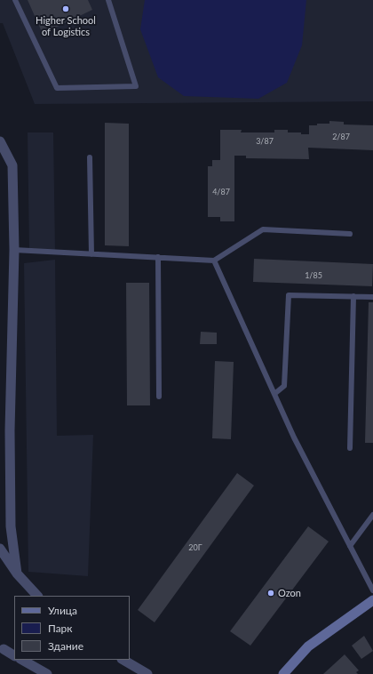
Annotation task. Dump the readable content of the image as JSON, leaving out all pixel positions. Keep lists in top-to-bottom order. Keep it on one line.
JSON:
{"places":["Higher School of Logistics","Ozon"],"house_numbers":["2/87","3/87","4/87","1/85","20Г"],"legend":["Улица","Парк","Здание"]}
